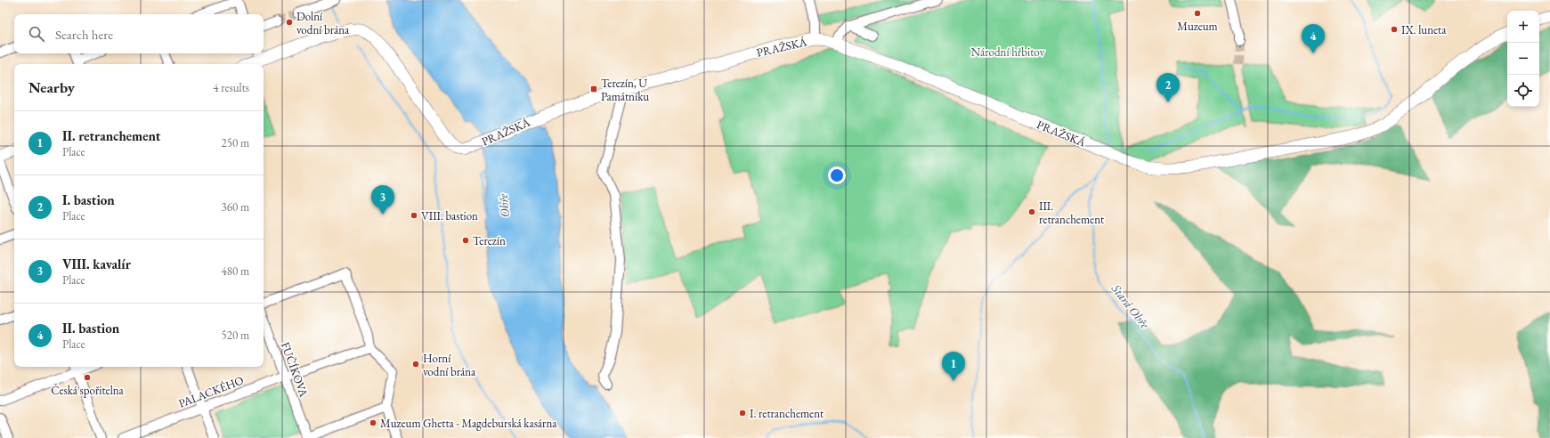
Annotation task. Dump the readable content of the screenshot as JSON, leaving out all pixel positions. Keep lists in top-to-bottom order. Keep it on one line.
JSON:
{"streets":{"main road":["PRAŽSKÁ"],"street":["FUČÍKOVA","PALACKÉHO"]},"crossings":[["FUČÍKOVA","PALACKÉHO"]],"water":["Ohře","Stará Ohře"],"parks":["Národní hřbitov"],"places":{"other":["Muzeum","Dolní vodní brána","IX. luneta","III. retranchement","VIII. bastion","Terezín","Horní vodní brána","Česká spořitelna","I. retranchement","Muzeum Ghetta - Magdeburská kasárna"],"transit":["Terezín, U Památníku"]},"page":{"map_buttons":["+","−"],"search":"Search here","pins":["4","2","3","1"],"heading":["Nearby","4 results"],"list":[{"mark":"1","name":"II. retranchement","note":"Place","value":"250 m"},{"mark":"2","name":"I. bastion","note":"Place","value":"360 m"},{"mark":"3","name":"VIII. kavalír","note":"Place","value":"480 m"},{"mark":"4","name":"II. bastion","note":"Place","value":"520 m"}]}}
